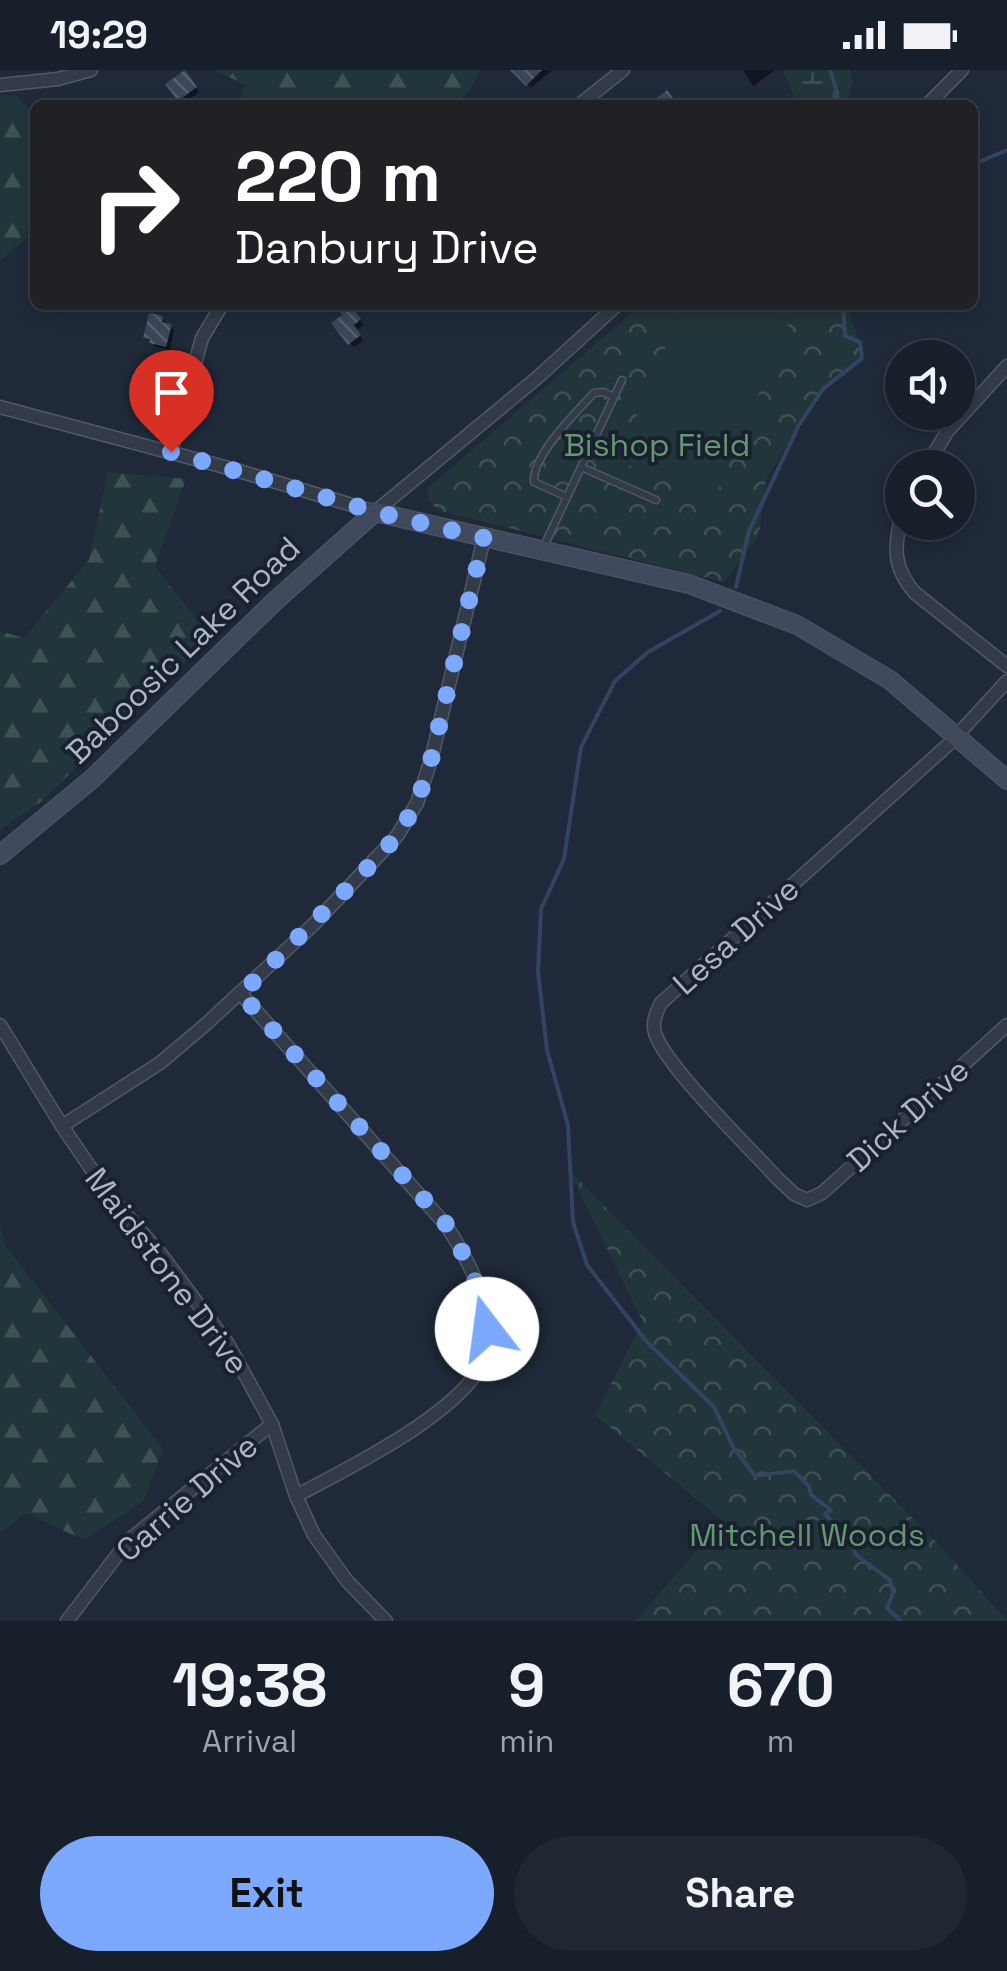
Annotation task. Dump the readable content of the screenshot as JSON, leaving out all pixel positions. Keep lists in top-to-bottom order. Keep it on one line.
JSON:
{"streets":{"street":["Baboosic Lake Road","Lesa Drive","Dick Drive","Maidstone Drive","Carrie Drive"]},"crossings":[["Lesa Drive","Dick Drive"],["Maidstone Drive","Carrie Drive"]],"parks":["Bishop Field","Mitchell Woods"],"page":{"status":"19:29","turn":["220 m","Danbury Drive"],"eta":["19:38","Arrival","9","min","670","m"],"buttons":["Exit","Share"]}}
